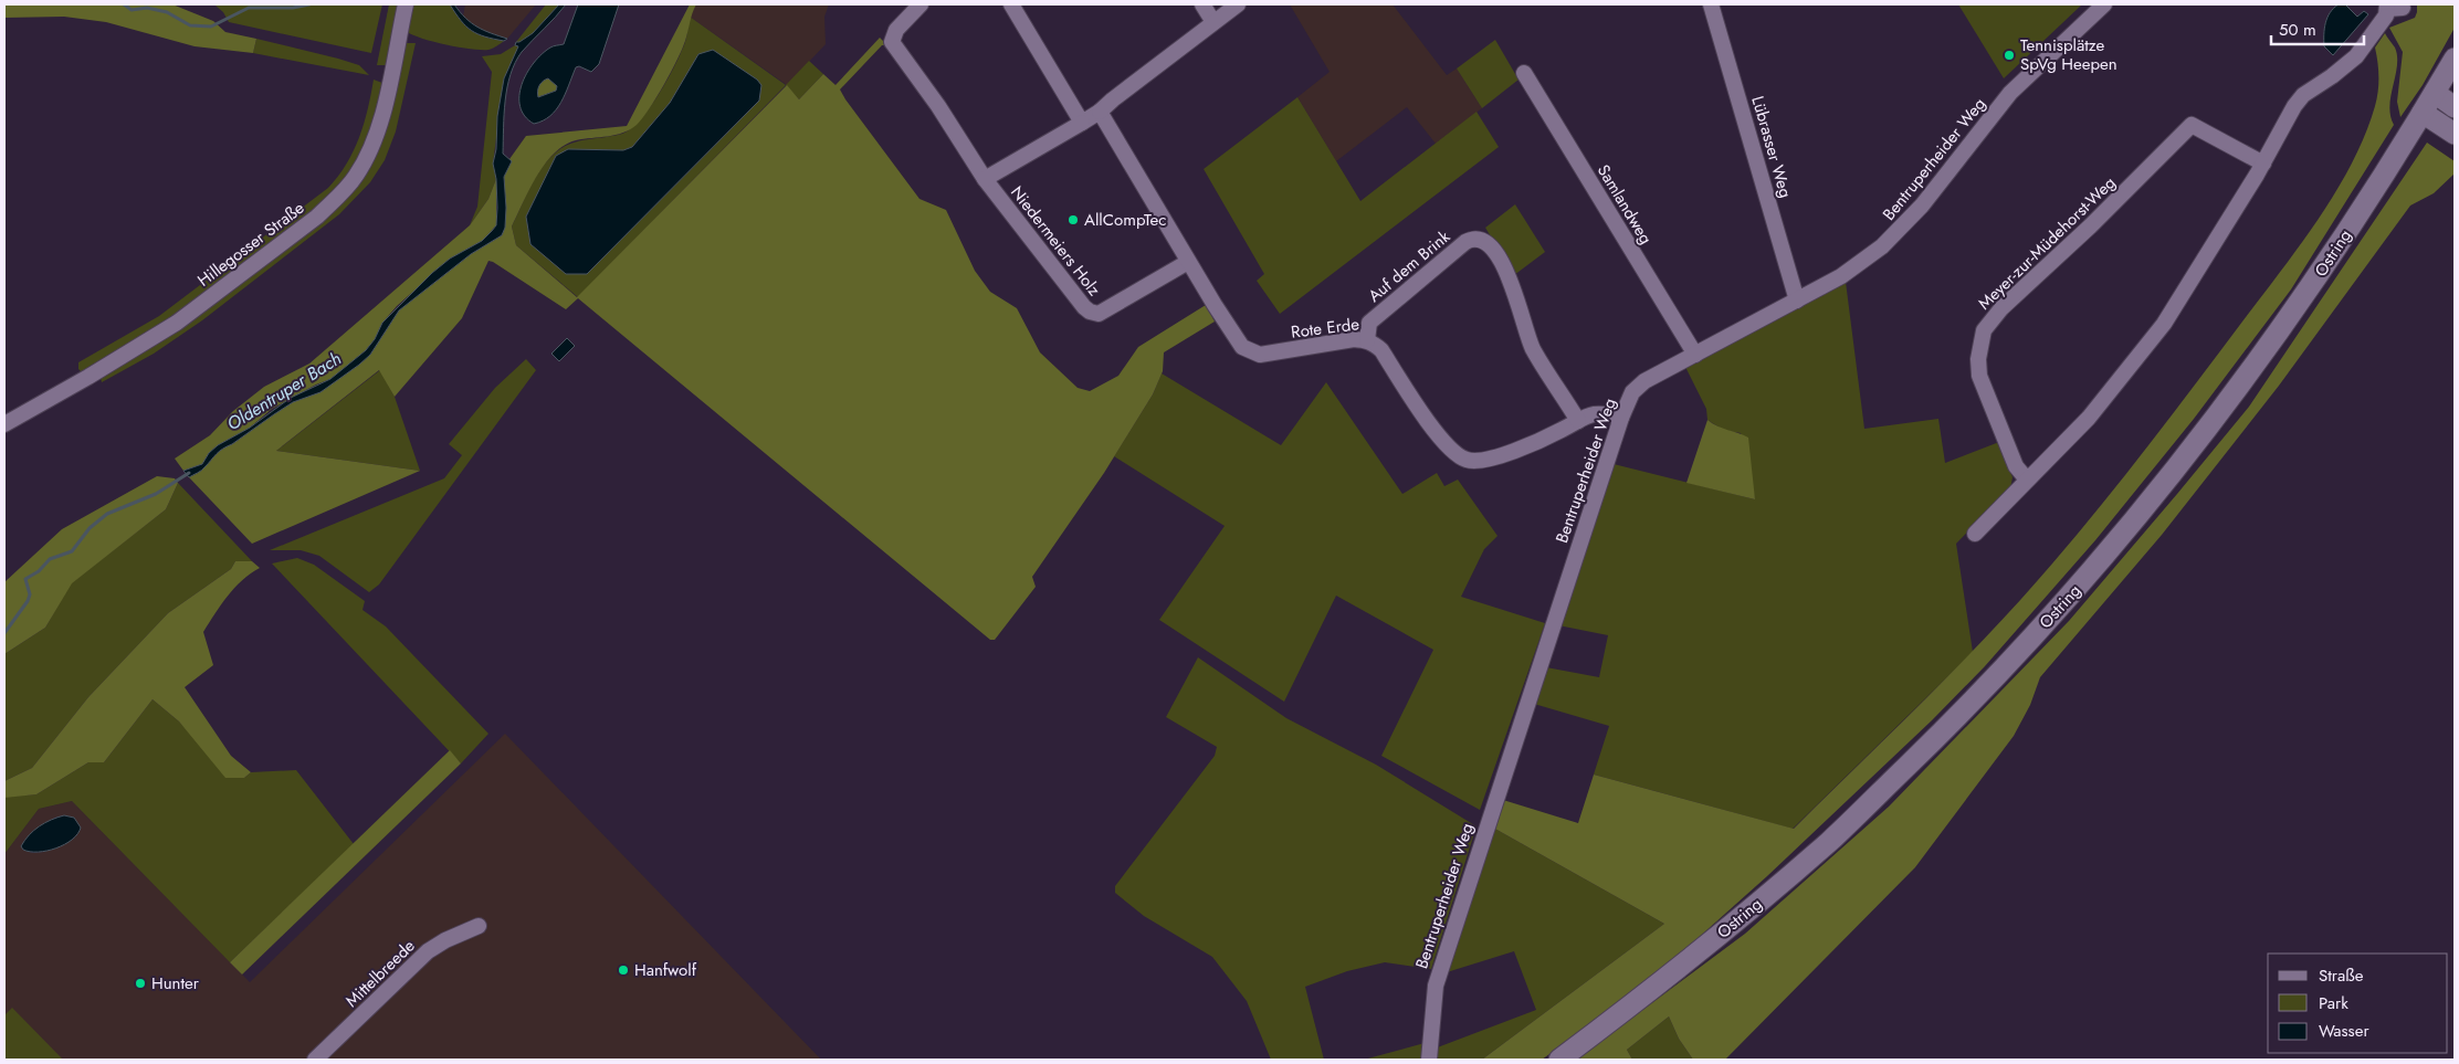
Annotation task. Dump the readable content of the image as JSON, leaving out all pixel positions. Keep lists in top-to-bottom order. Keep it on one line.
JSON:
{"streets":{"main road":["Ostring"],"street":["Lübrasser Weg","Bentruperheider Weg","Samlandweg","Niedermeiers Holz","Meyer-zur-Müdehorst-Weg","Hillegosser Straße","Auf dem Brink","Rote Erde","Mittelbreede"]},"crossings":[["Lübrasser Weg","Bentruperheider Weg"],["Bentruperheider Weg","Samlandweg"],["Bentruperheider Weg","Rote Erde"],["Niedermeiers Holz","Rote Erde"],["Auf dem Brink","Rote Erde"]],"water":["Oldentruper Bach"],"places":["Tennisplätze SpVg Heepen","AllCompTec","Hanfwolf","Hunter"],"legend":["Straße","Park","Wasser"],"scale_bar":"50 m"}
